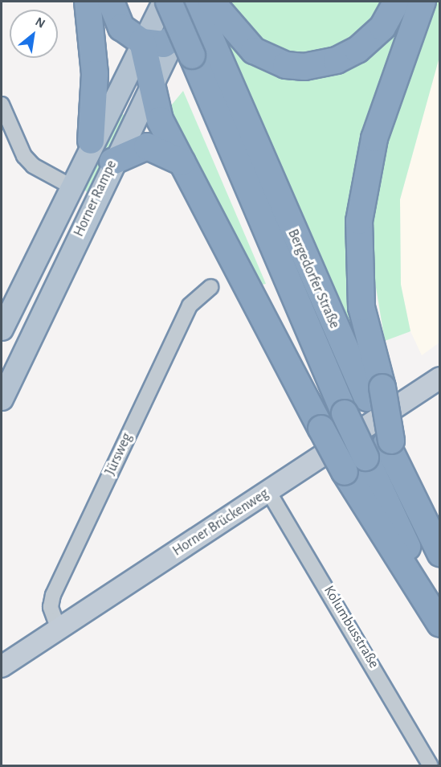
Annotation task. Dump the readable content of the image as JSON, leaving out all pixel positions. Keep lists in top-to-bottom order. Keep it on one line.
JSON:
{"streets":{"highway":["Bergedorfer Straße"],"main road":["Horner Rampe"],"street":["Jürsweg","Horner Brückenweg","Kolumbusstraße"]},"crossings":[["Horner Rampe","Bergedorfer Straße"],["Jürsweg","Horner Brückenweg"],["Horner Brückenweg","Kolumbusstraße"]],"north":"top right"}
